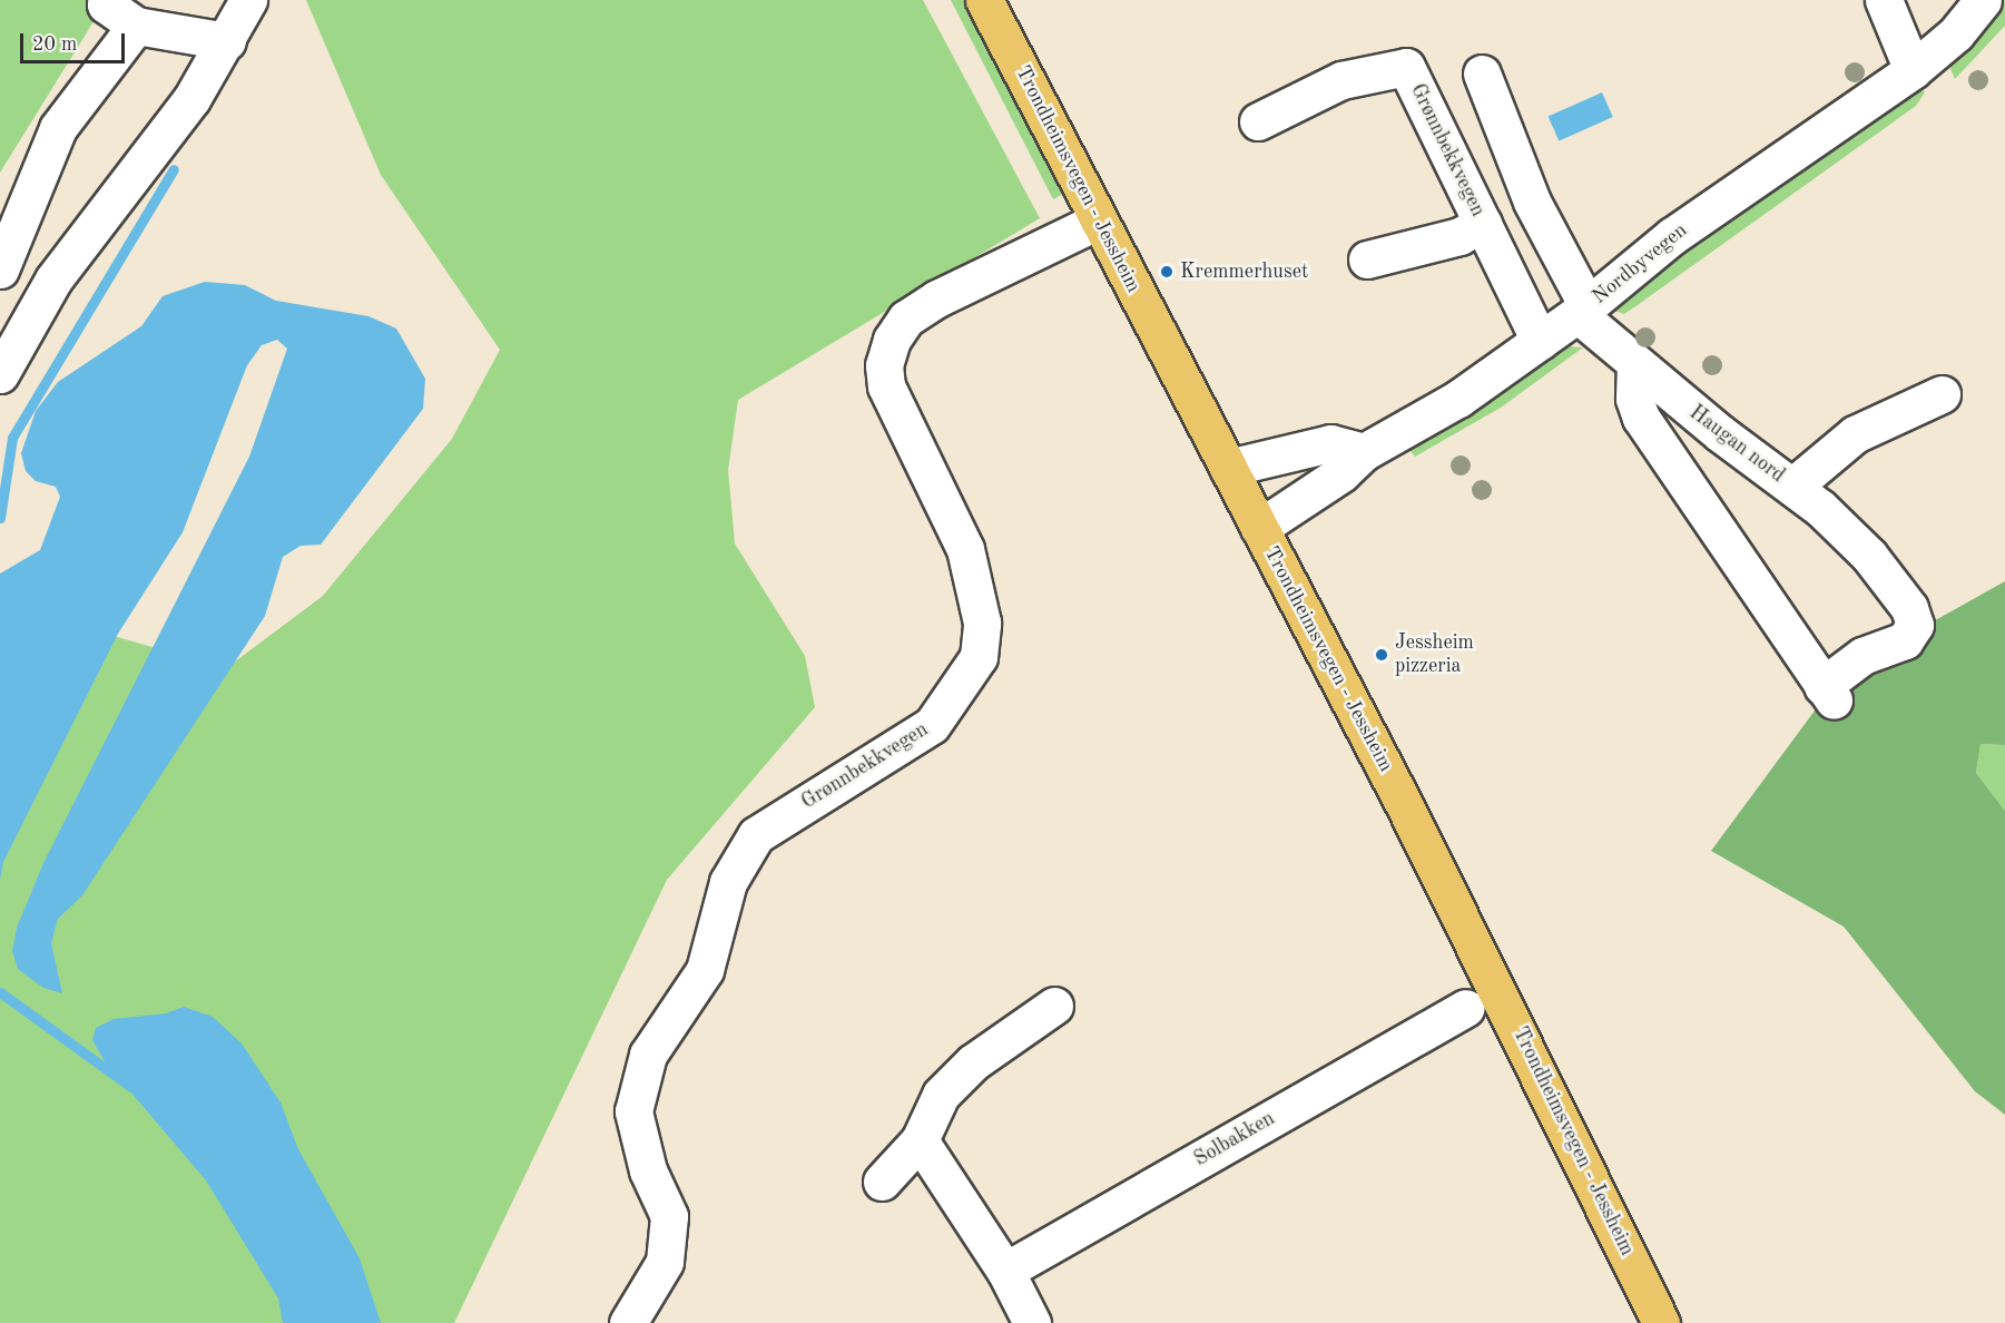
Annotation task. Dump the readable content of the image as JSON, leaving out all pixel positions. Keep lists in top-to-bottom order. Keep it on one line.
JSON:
{"streets":{"main road":["Trondheimsvegen - Jessheim"],"street":["Grønnbekkvegen","Nordbyvegen","Haugan nord","Solbakken"]},"crossings":[["Grønnbekkvegen","Trondheimsvegen - Jessheim"],["Grønnbekkvegen","Nordbyvegen"],["Trondheimsvegen - Jessheim","Nordbyvegen"],["Nordbyvegen","Haugan nord"]],"places":["Kremmerhuset","Jessheim pizzeria"],"scale_bar":"20 m"}
